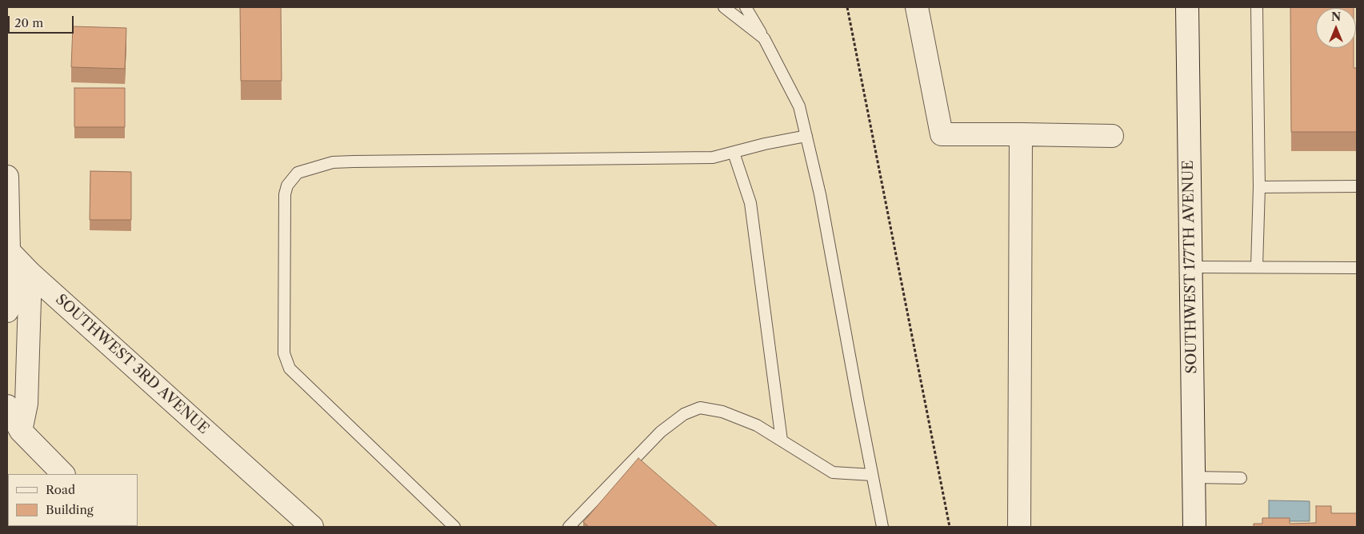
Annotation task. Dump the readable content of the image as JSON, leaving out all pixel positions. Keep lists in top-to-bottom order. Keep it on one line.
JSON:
{"streets":{"street":["SOUTHWEST 177TH AVENUE","SOUTHWEST 3RD AVENUE"]},"legend":["Road","Building"],"scale_bar":"20 m","north":"top"}
